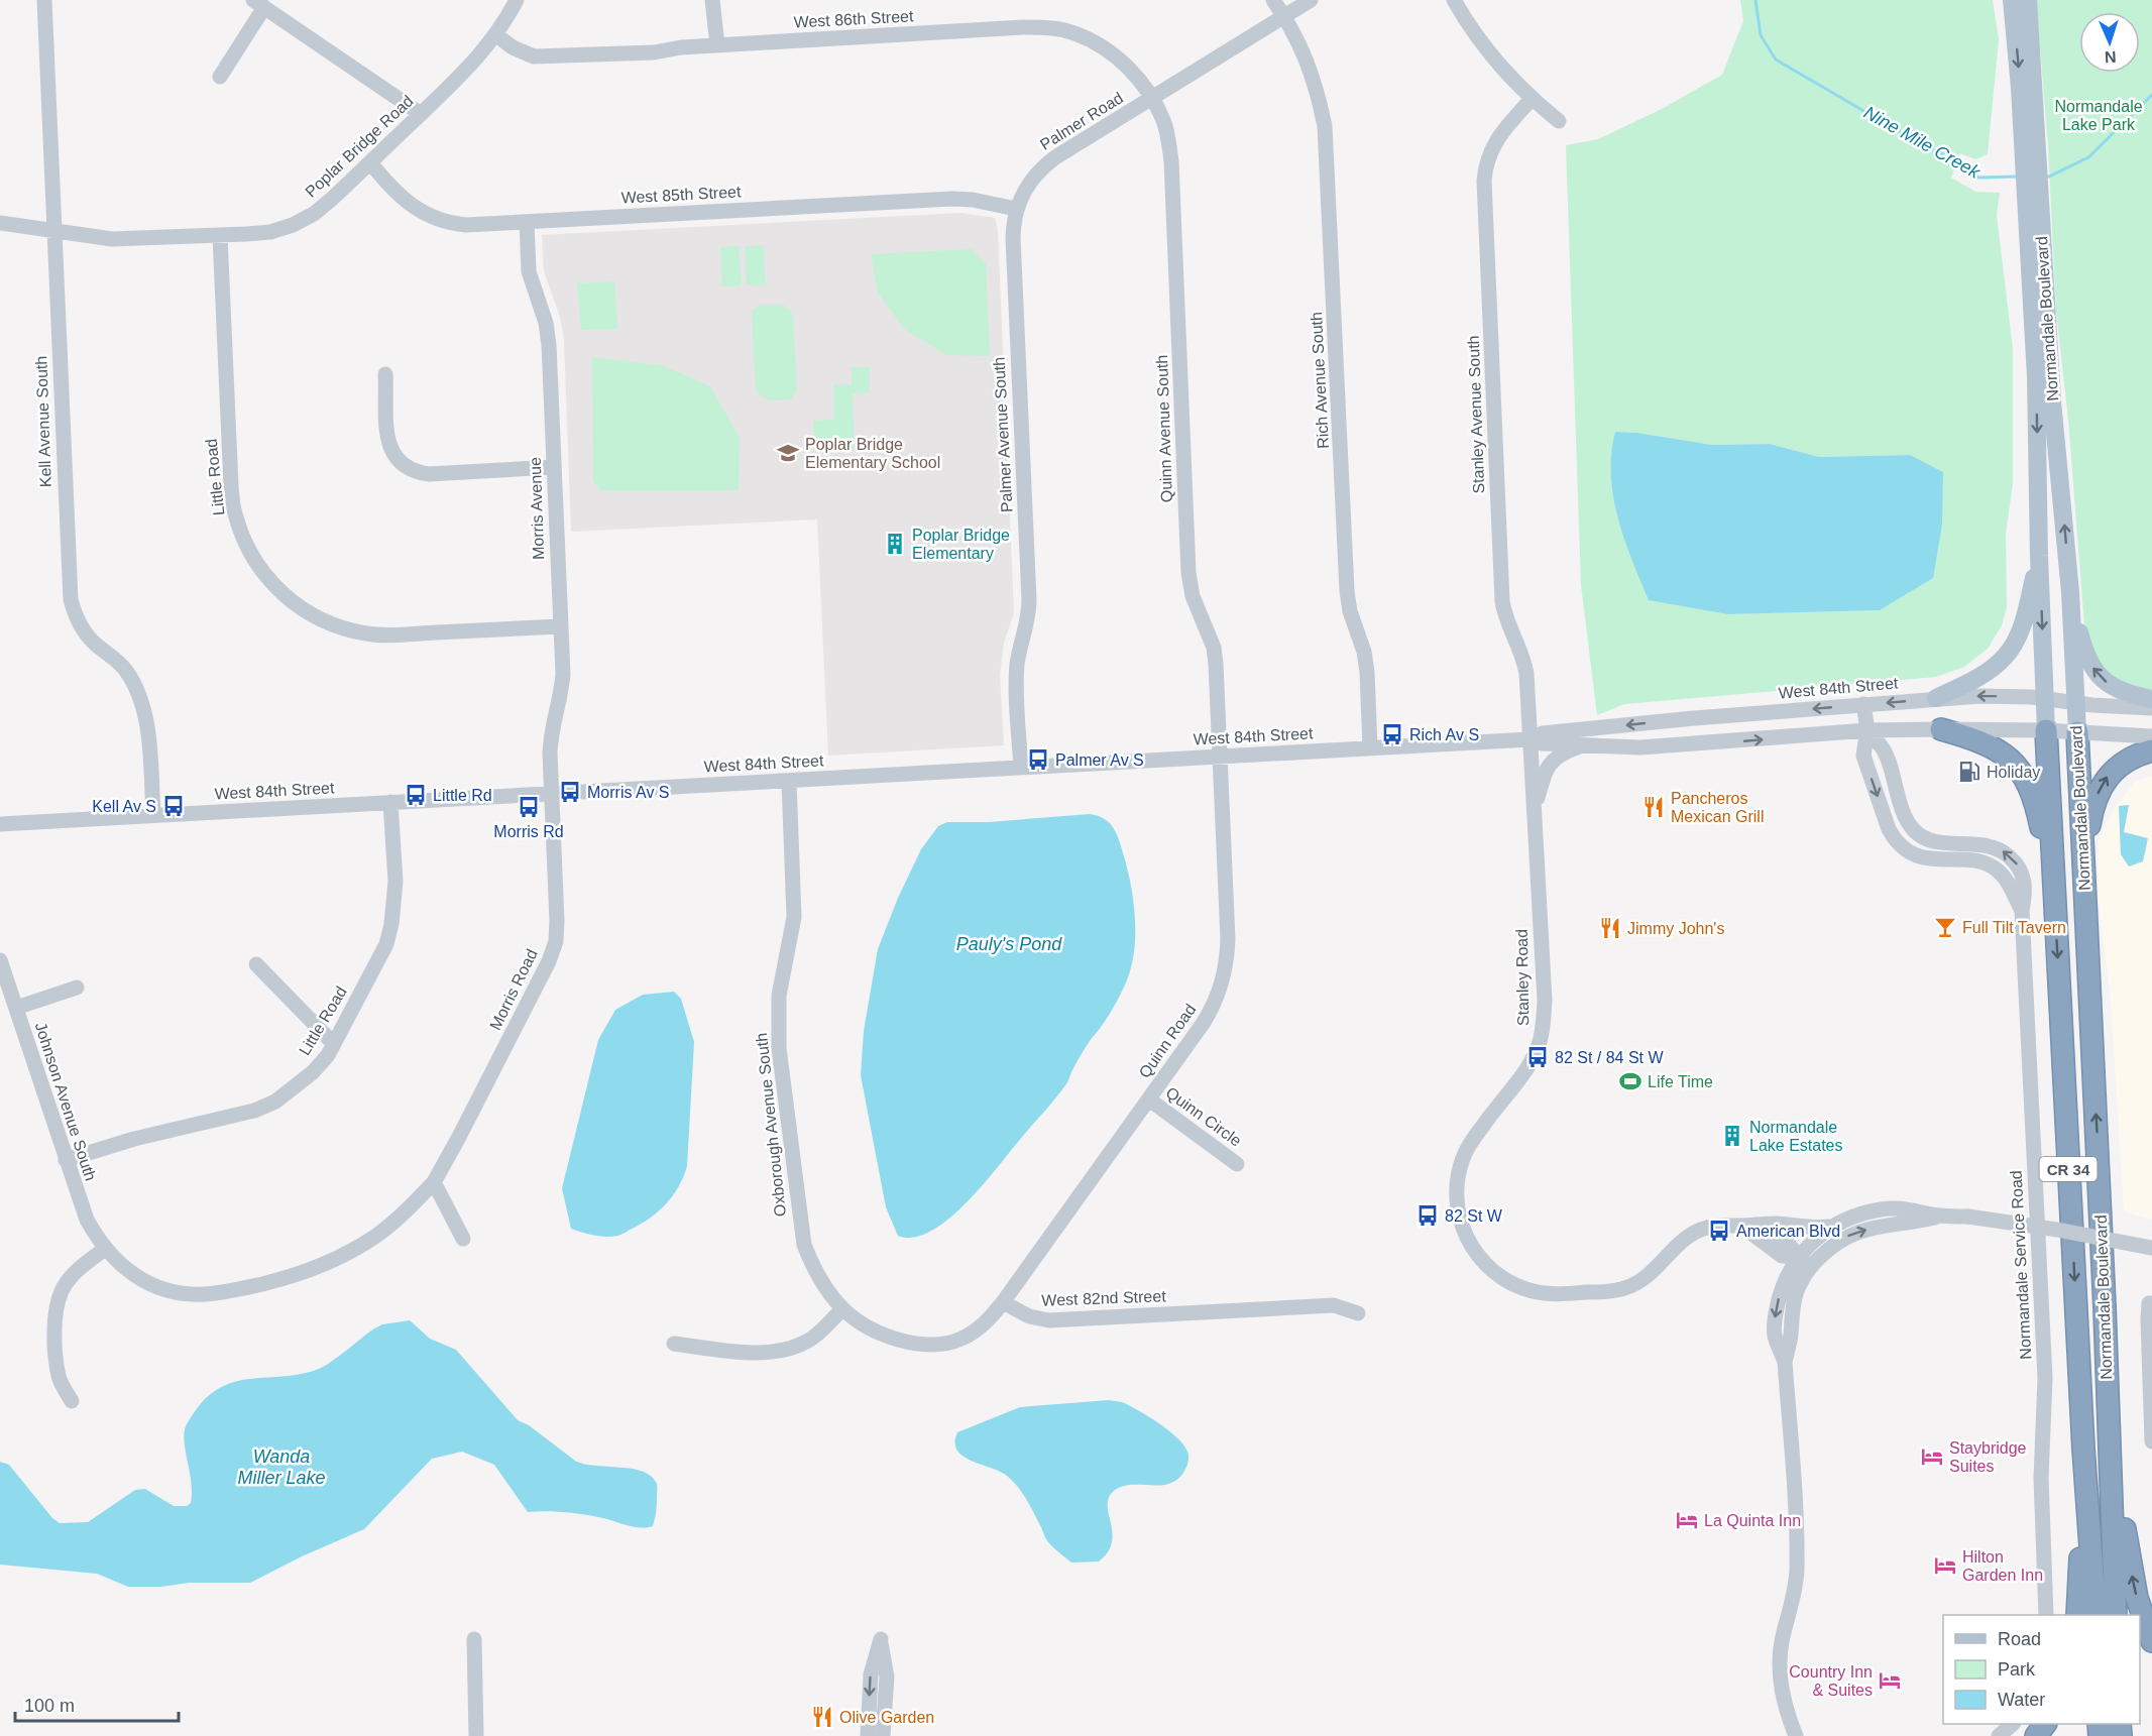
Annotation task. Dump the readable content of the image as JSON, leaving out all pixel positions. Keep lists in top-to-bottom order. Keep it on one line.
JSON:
{"streets":{"highway":["Normandale Boulevard","CR 34"],"street":["West 86th Street","Palmer Road","Poplar Bridge Road","West 85th Street","Rich Avenue South","Stanley Avenue South","Kell Avenue South","Quinn Avenue South","Palmer Avenue South","Little Road","Morris Avenue","West 84th Street","Stanley Road","Morris Road","Quinn Road","Johnson Avenue South","Quinn Circle","Oxborough Avenue South","Normandale Service Road","West 82nd Street"]},"crossings":[["West 86th Street","Palmer Road"],["West 86th Street","Poplar Bridge Road"],["West 86th Street","Quinn Avenue South"],["Palmer Road","West 85th Street"],["Palmer Road","Quinn Avenue South"],["Palmer Road","Palmer Avenue South"],["Poplar Bridge Road","West 85th Street"],["Poplar Bridge Road","Kell Avenue South"],["Poplar Bridge Road","Little Road"],["West 85th Street","Palmer Avenue South"],["West 85th Street","Morris Avenue"],["Normandale Boulevard","West 84th Street"],["Rich Avenue South","West 84th Street"],["Stanley Avenue South","West 84th Street"],["Stanley Avenue South","Stanley Road"],["Kell Avenue South","West 84th Street"],["Quinn Avenue South","West 84th Street"],["Quinn Avenue South","Quinn Road"],["Palmer Avenue South","West 84th Street"],["Little Road","Morris Avenue"],["Little Road","West 84th Street"],["Little Road","Johnson Avenue South"],["Morris Avenue","West 84th Street"],["Morris Avenue","Morris Road"],["West 84th Street","Stanley Road"],["West 84th Street","Morris Road"],["West 84th Street","Quinn Road"],["West 84th Street","Oxborough Avenue South"],["West 84th Street","Normandale Service Road"],["Quinn Road","Quinn Circle"],["Quinn Road","West 82nd Street"]],"water":["Nine Mile Creek","Pauly's Pond","Wanda Miller Lake"],"parks":["Normandale Lake Park"],"places":{"school or university":["Poplar Bridge Elementary School"],"building":["Poplar Bridge Elementary","Normandale Lake Estates"],"bus stop":["Rich Av S","Palmer Av S","Morris Av S","Little Rd","Kell Av S","Morris Rd","82 St / 84 St W","82 St W","American Blvd"],"fuel station":["Holiday"],"restaurant":["Pancheros Mexican Grill","Jimmy John's","Olive Garden"],"bar":["Full Tilt Tavern"],"sports":["Life Time"],"hotel":["Staybridge Suites","La Quinta Inn","Hilton Garden Inn","Country Inn & Suites"]},"legend":["Road","Park","Water"],"scale_bar":"100 m","north":"bottom"}
